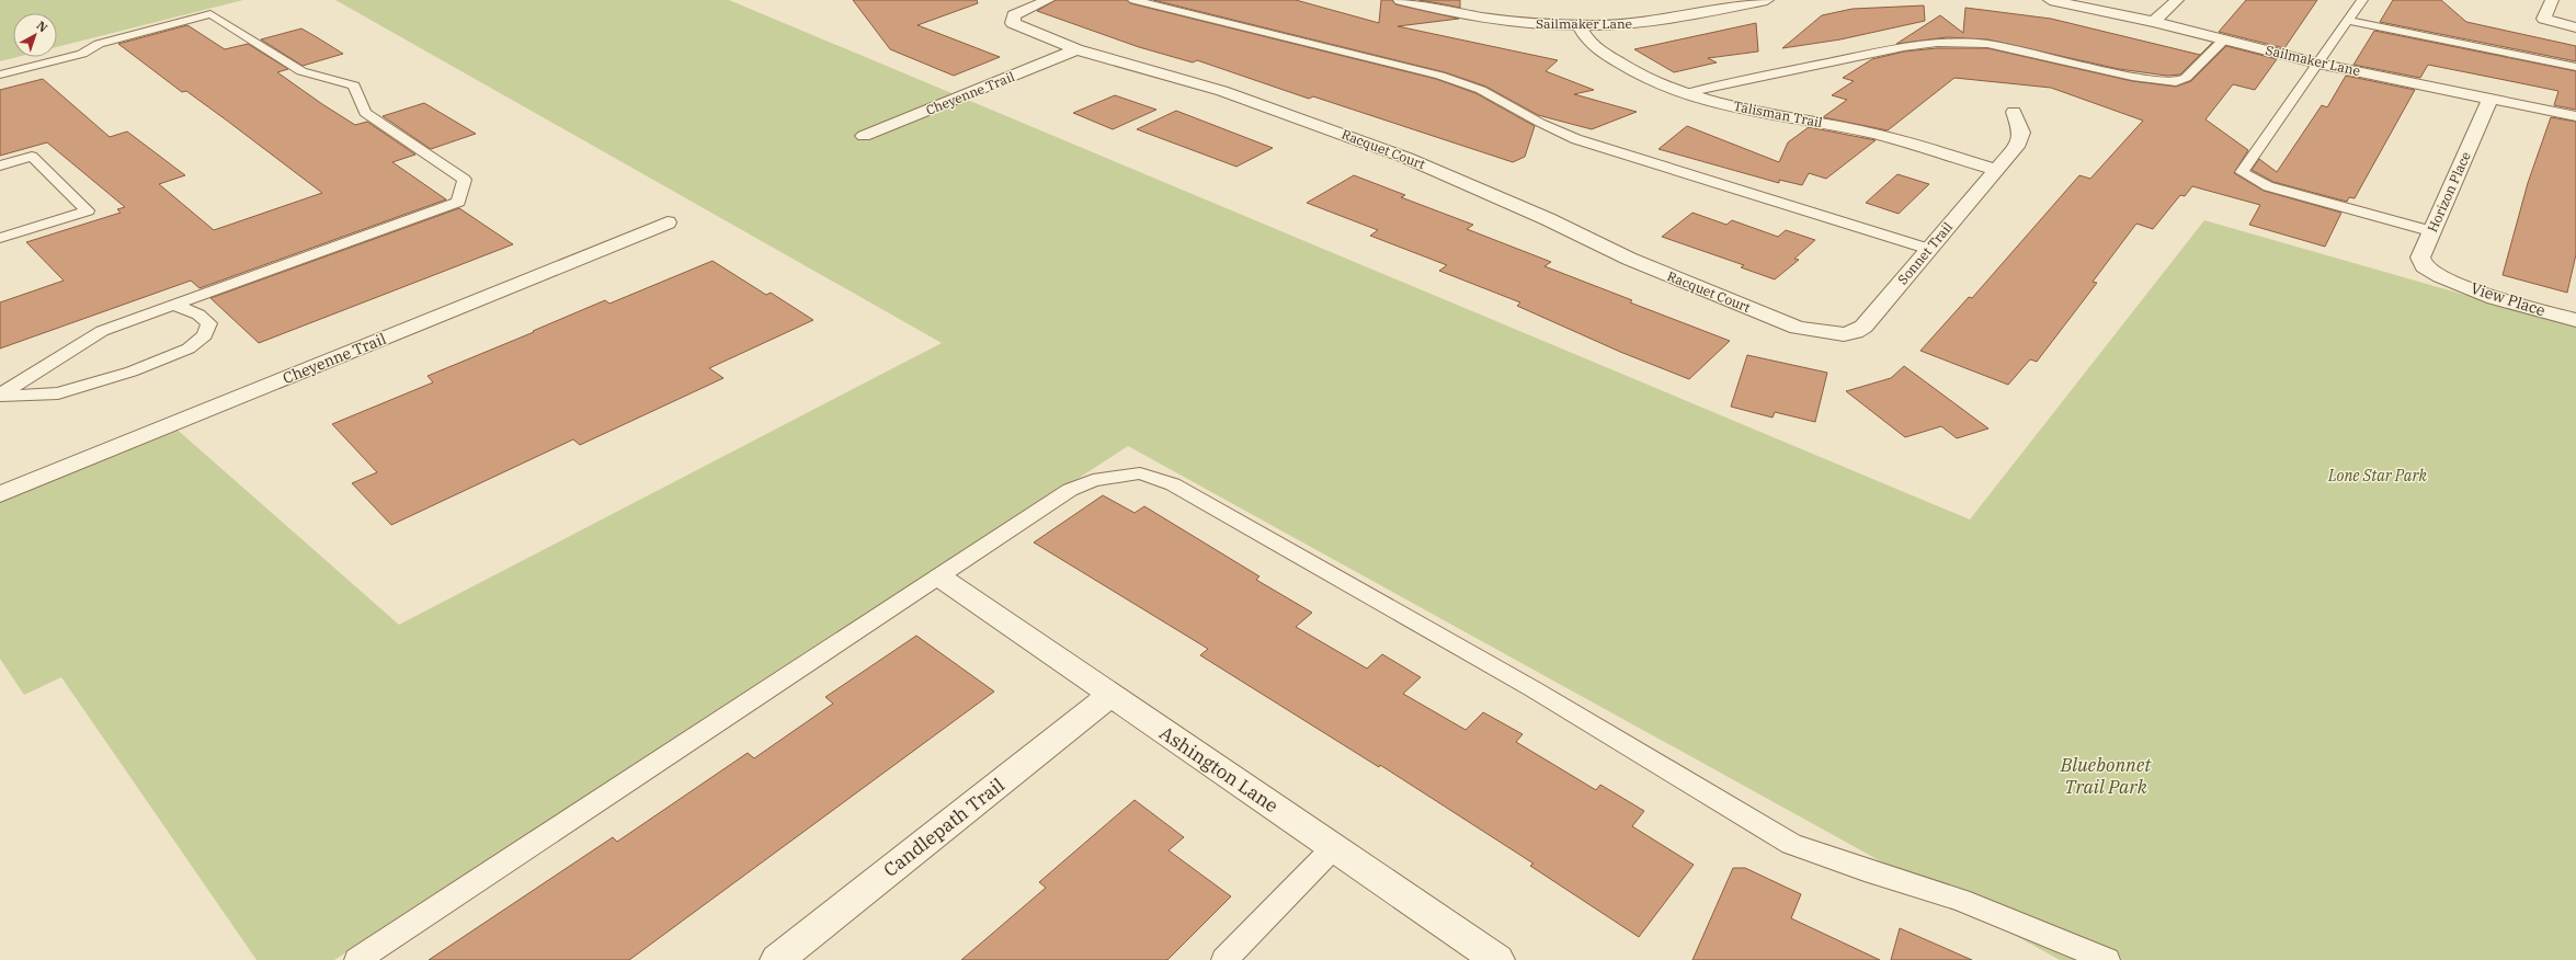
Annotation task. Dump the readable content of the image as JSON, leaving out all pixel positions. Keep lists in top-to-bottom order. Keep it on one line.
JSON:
{"streets":{"street":["Sailmaker Lane","Cheyenne Trail","Talisman Trail","Racquet Court","Horizon Place","Sonnet Trail","View Place","Ashington Lane","Candlepath Trail"]},"crossings":[["Sailmaker Lane","Talisman Trail"],["Sailmaker Lane","Horizon Place"],["Cheyenne Trail","Racquet Court"],["Talisman Trail","Sonnet Trail"],["Racquet Court","Sonnet Trail"],["Horizon Place","View Place"],["Ashington Lane","Candlepath Trail"]],"parks":["Lone Star Park","Bluebonnet Trail Park"],"north":"top right"}
